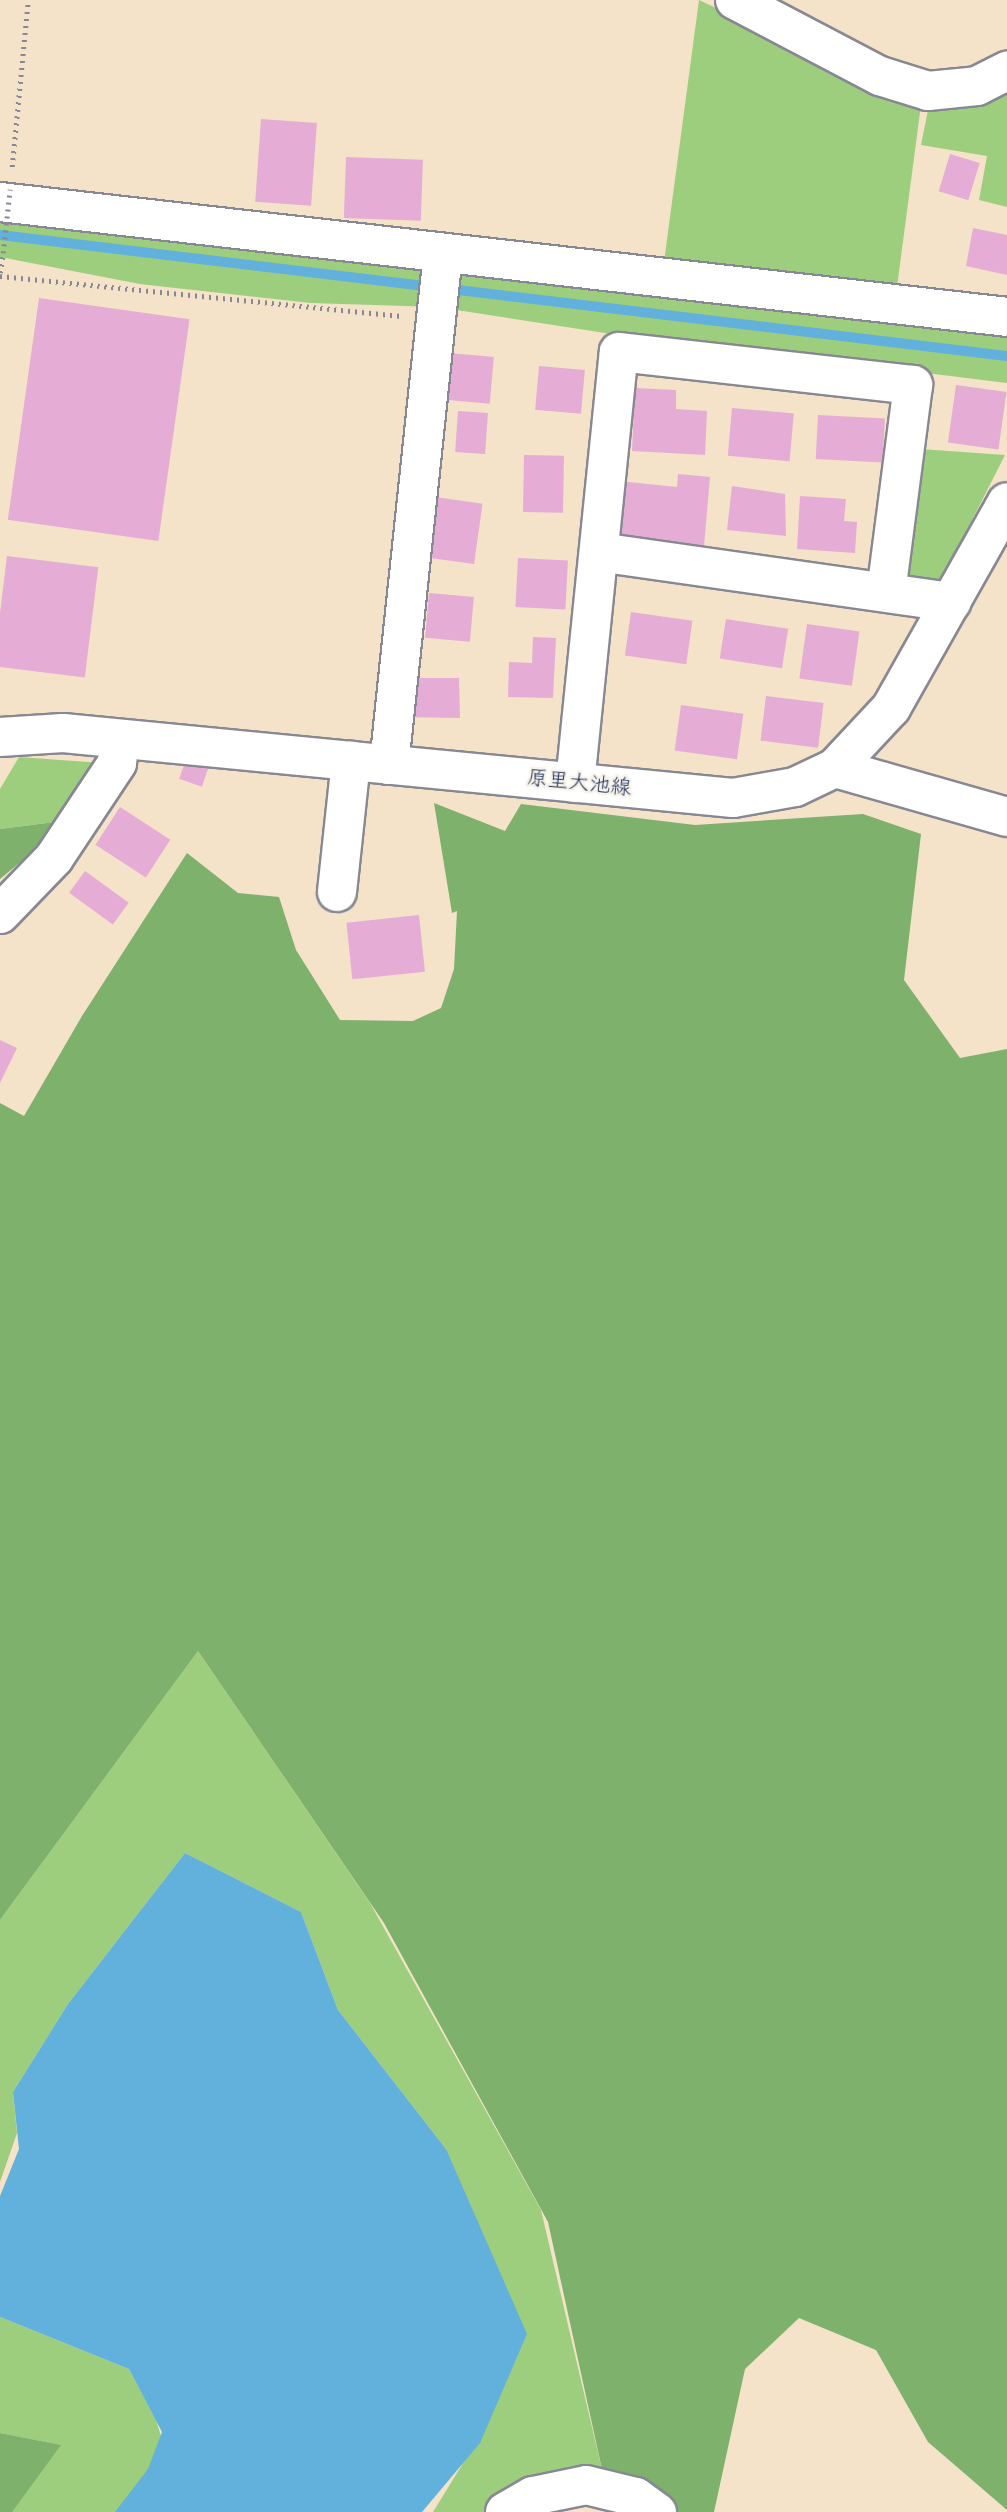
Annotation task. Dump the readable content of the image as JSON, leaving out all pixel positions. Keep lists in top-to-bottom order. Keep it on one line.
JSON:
{"streets":{"street":["原里大池線"]}}
